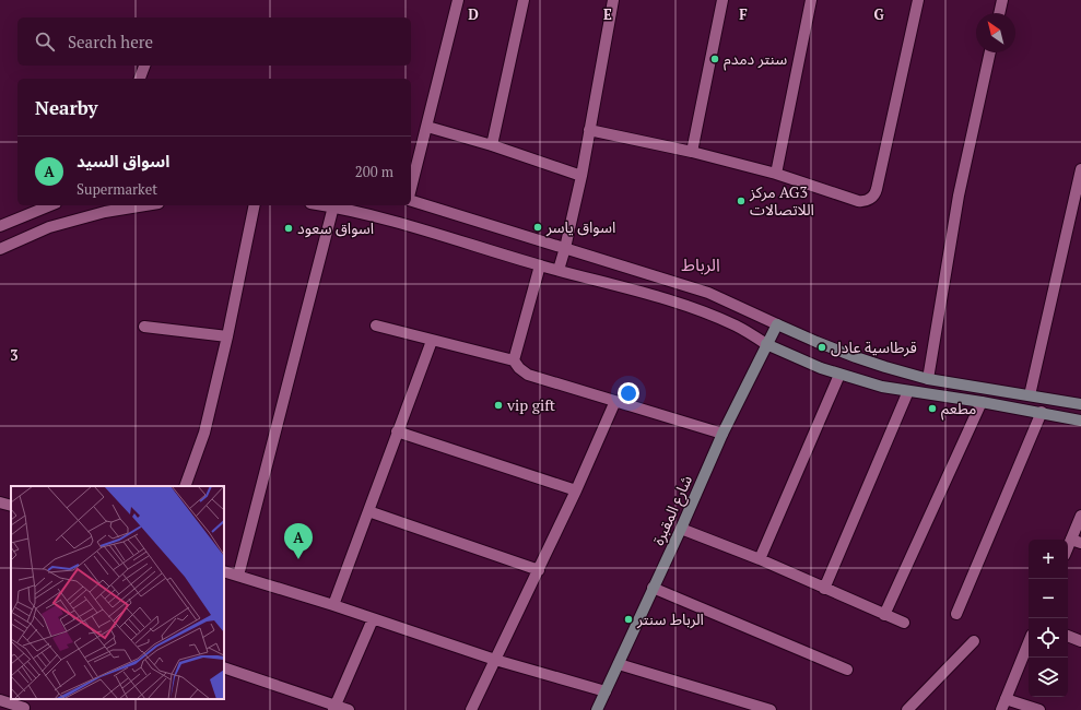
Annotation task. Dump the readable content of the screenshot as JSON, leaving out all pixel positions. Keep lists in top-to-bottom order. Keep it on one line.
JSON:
{"streets":{"main road":["شارع المقبرة"]},"districts":["الرباط"],"places":["سنتر دمدم","مركز AG3 اللاتصالات","اسواق ياسر","اسواق سعود","قرطاسية عادل","vip gift","مطعم","الرباط سنتر"],"north":"top left","page":{"search":"Search here","heading":"Nearby","list":[{"mark":"A","name":"اسواق السيد","note":"Supermarket","value":"200 m"}],"pins":"A","map_buttons":["+","−"]},"grid":{"columns":["D","E","F","G"],"rows":["3"]}}
